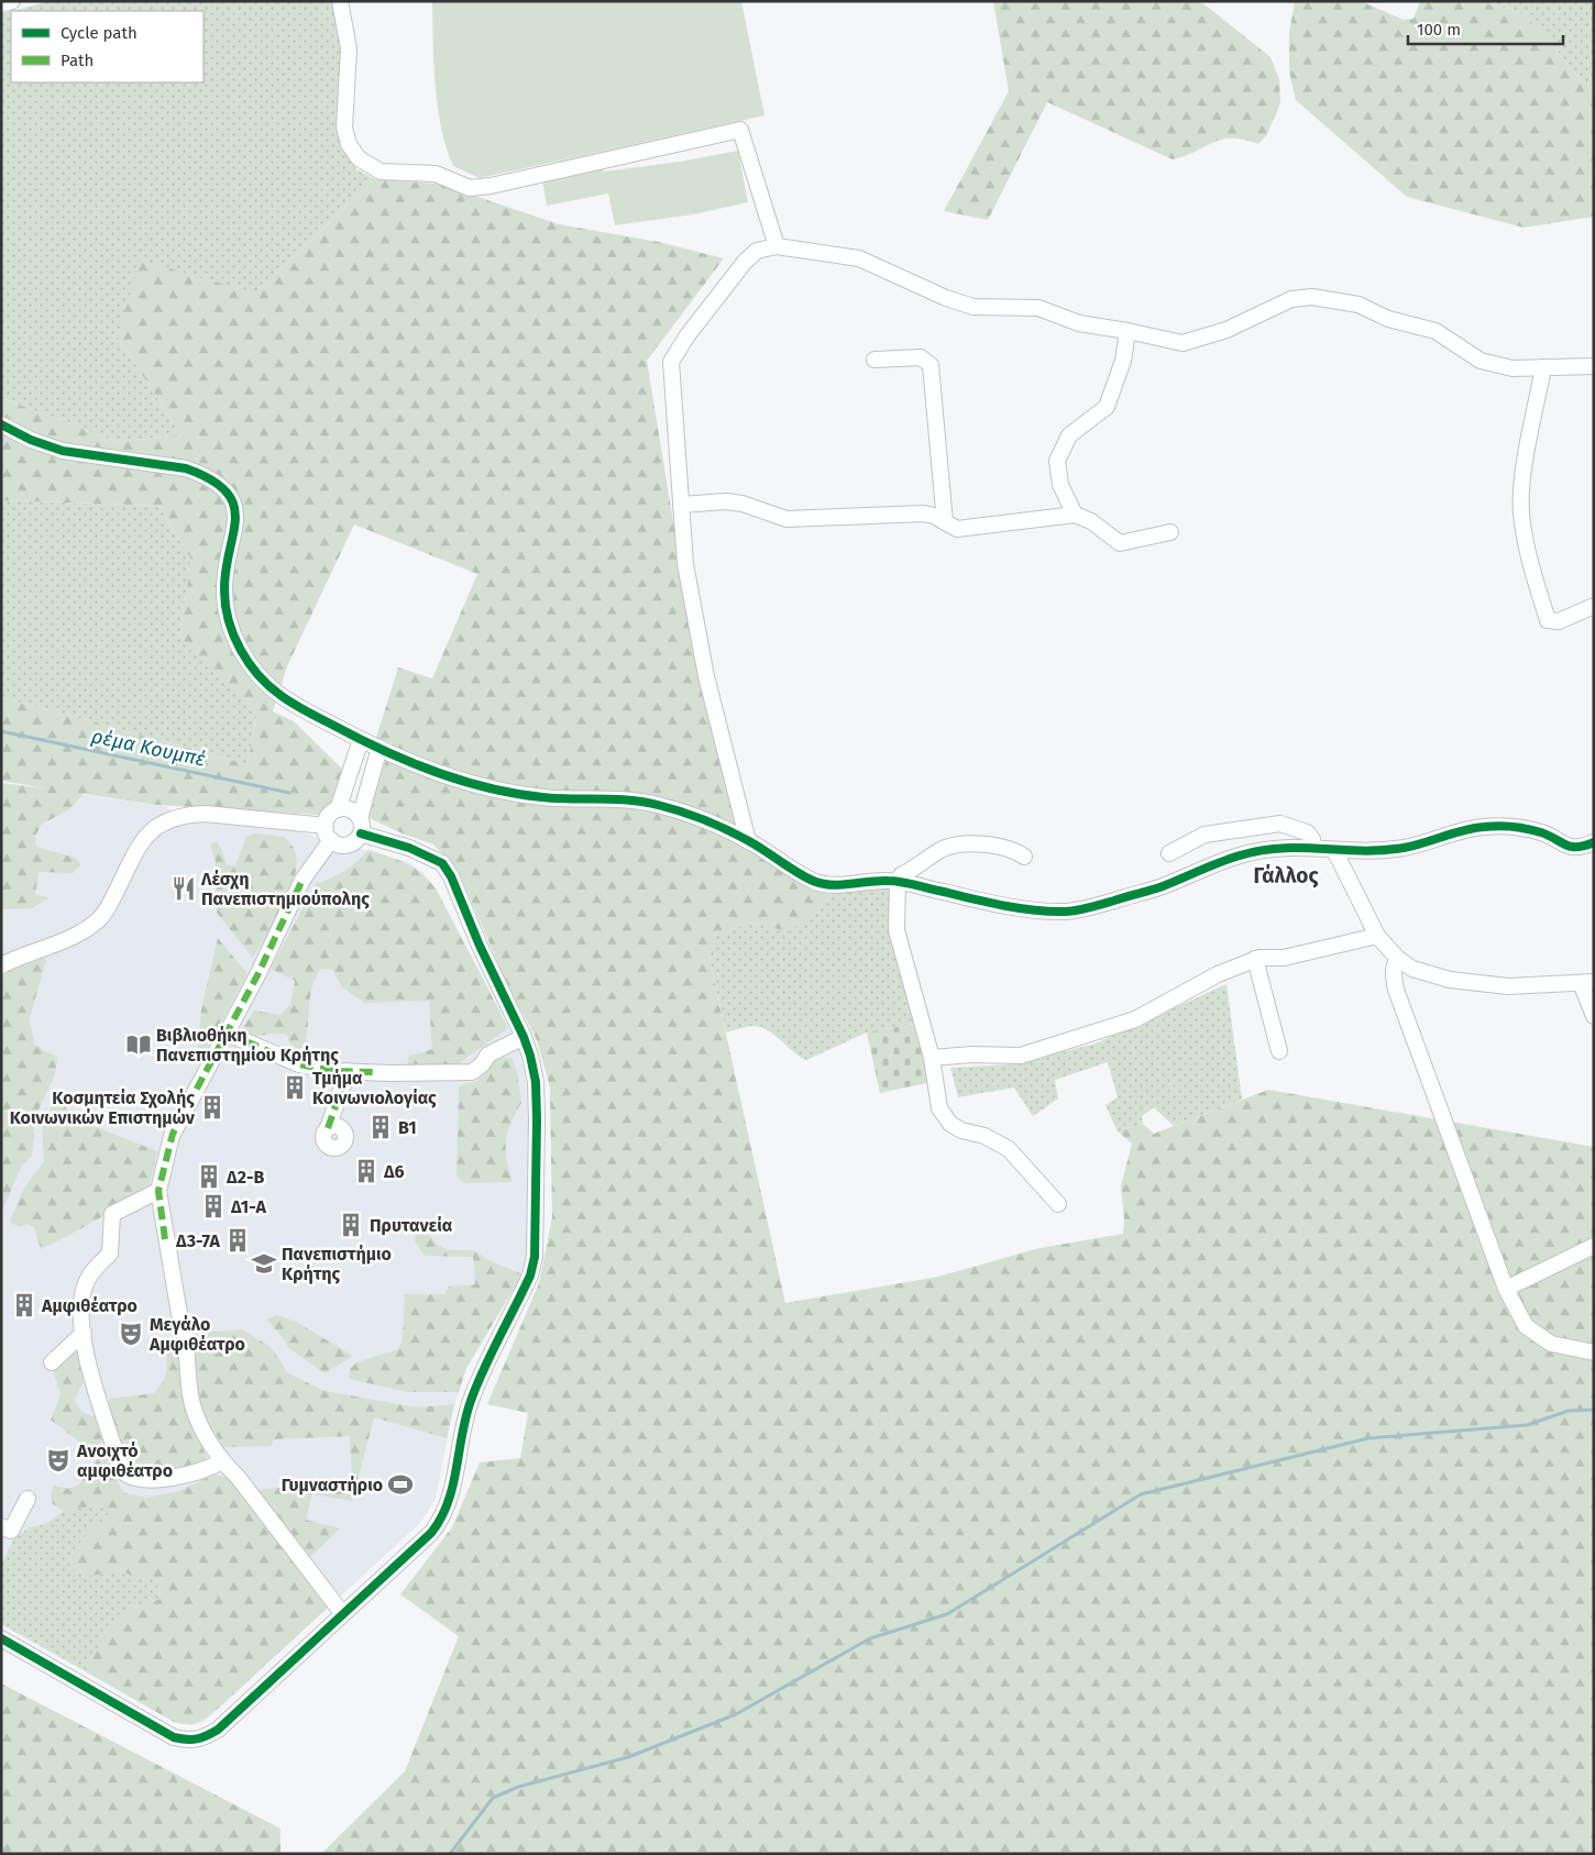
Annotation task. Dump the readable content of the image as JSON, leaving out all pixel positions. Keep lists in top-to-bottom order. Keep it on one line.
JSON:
{"districts":["Γάλλος"],"water":["ρέμα Κουμπέ"],"places":{"restaurant":["Λέσχη Πανεπιστημιούπολης"],"library":["Βιβλιοθήκη Πανεπιστημίου Κρήτης"],"building":["Τμήμα Κοινωνιολογίας","Κοσμητεία Σχολής Κοινωνικών Επιστημών","Β1","Δ6","Δ2-Β","Δ1-Α","Πρυτανεία","Δ3-7Α","Αμφιθέατρο"],"school or university":["Πανεπιστήμιο Κρήτης"],"theatre":["Μεγάλο Αμφιθέατρο","Ανοιχτό αμφιθέατρο"],"sports":["Γυμναστήριο"]},"legend":["Cycle path","Path"],"scale_bar":"100 m"}
